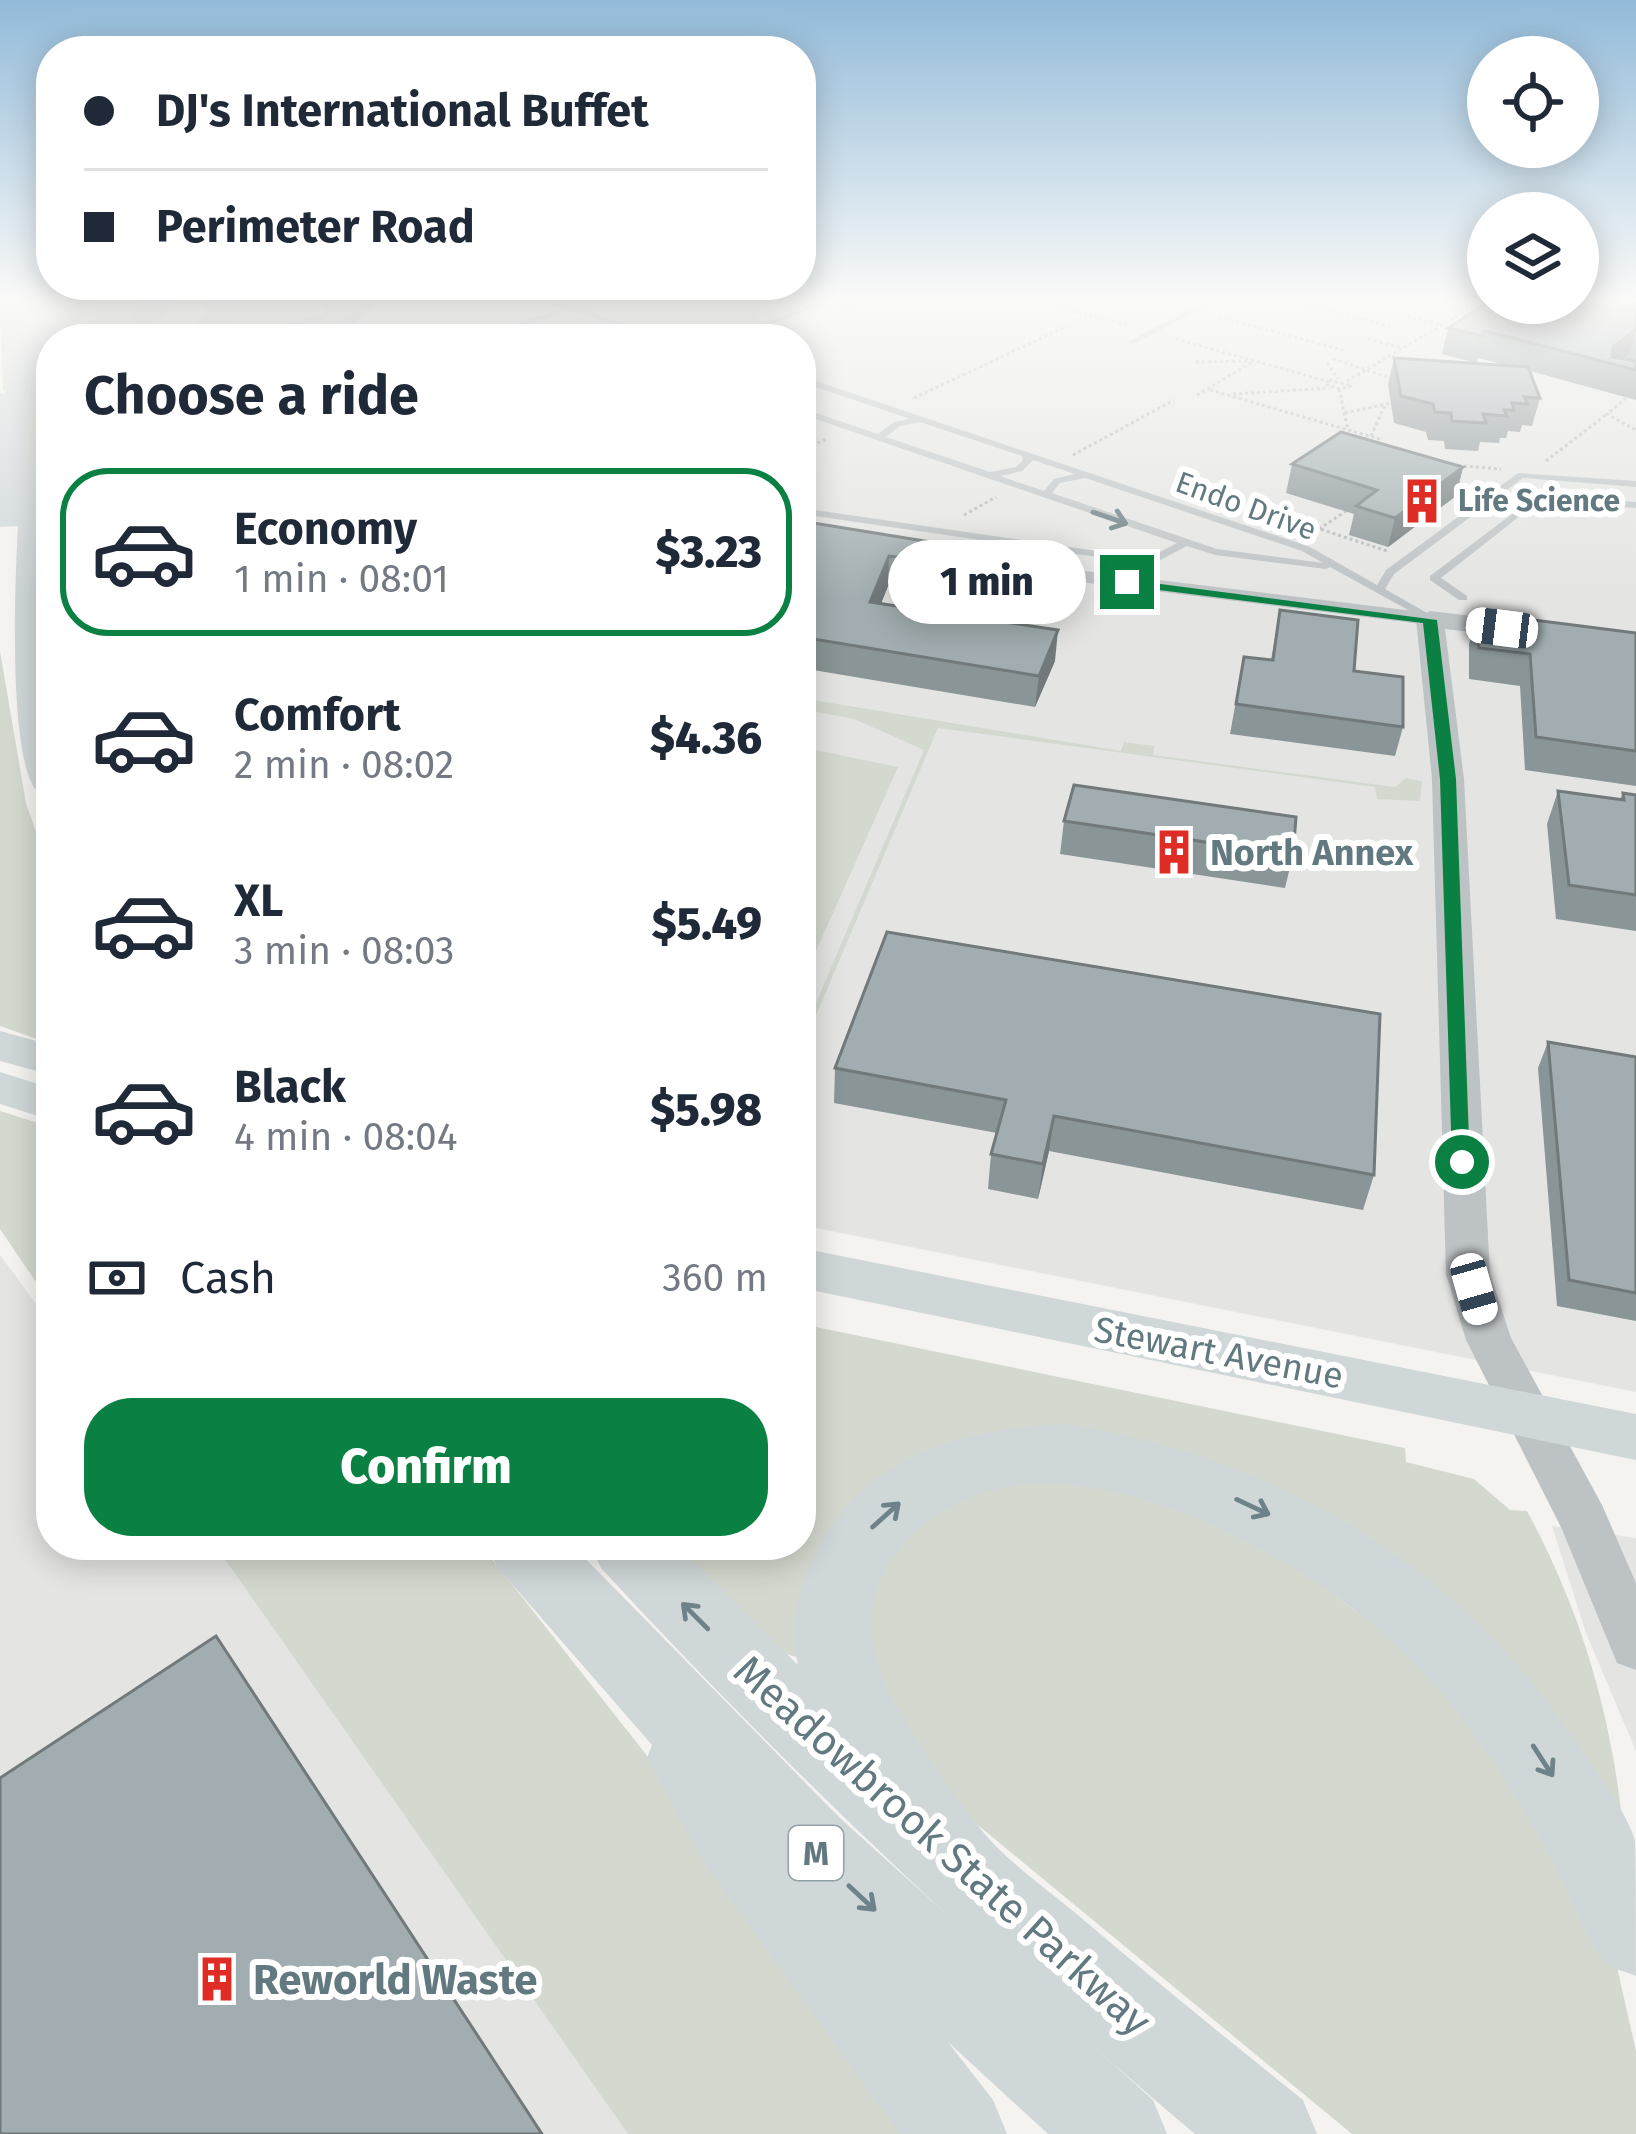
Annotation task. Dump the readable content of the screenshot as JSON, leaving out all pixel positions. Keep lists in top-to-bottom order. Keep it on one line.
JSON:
{"streets":{"highway":["Meadowbrook State Parkway","M"],"main road":["Stewart Avenue"],"lane":["Endo Drive"]},"places":{"building":["Life Science","North Annex","Reworld Waste"]},"page":{"banner":["DJ's International Buffet","Perimeter Road"],"heading":"Choose a ride","list":[{"name":"Economy","note":"1 min · 08:01","value":"$3.23"},{"name":"Comfort","note":"2 min · 08:02","value":"$4.36"},{"name":"XL","note":"3 min · 08:03","value":"$5.49"},{"name":"Black","note":"4 min · 08:04","value":"$5.98"}],"bubble":"1 min","pay":["Cash","360 m"],"buttons":"Confirm"}}
